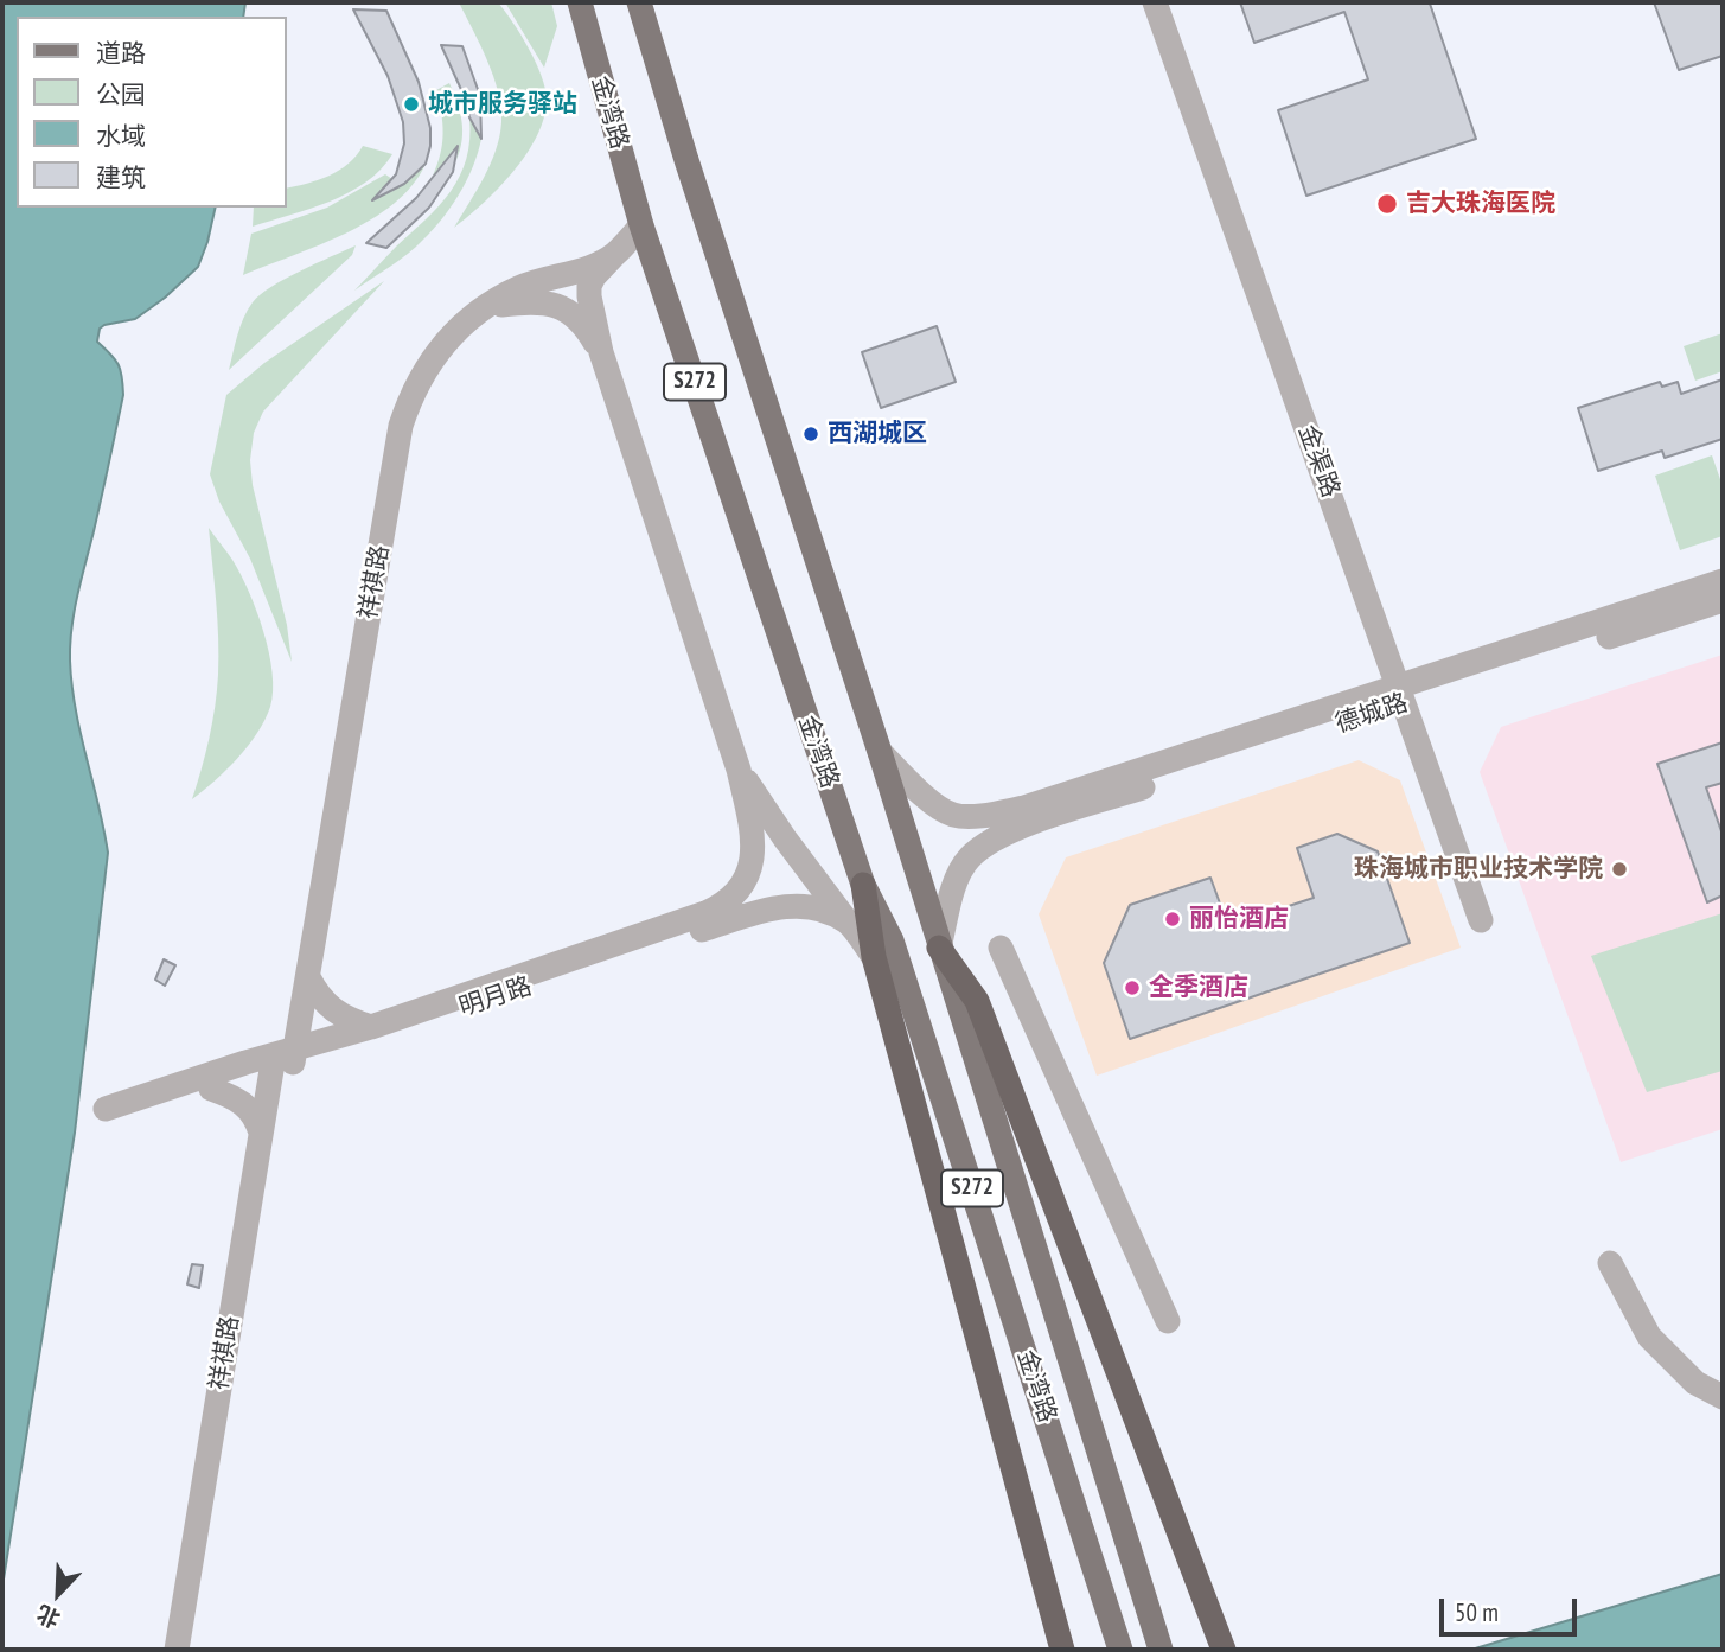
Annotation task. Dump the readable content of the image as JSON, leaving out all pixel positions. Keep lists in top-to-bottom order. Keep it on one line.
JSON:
{"streets":{"main road":["金湾路","S272"],"street":["金渠路","祥祺路","德城路","明月路"]},"crossings":[["金湾路","祥祺路"],["金渠路","德城路"],["祥祺路","明月路"]],"places":["城市服务驿站","吉大珠海医院","西湖城区","珠海城市职业技术学院","丽怡酒店","全季酒店"],"legend":["道路","公园","水域","建筑"],"scale_bar":"50 m","north":"bottom left"}
